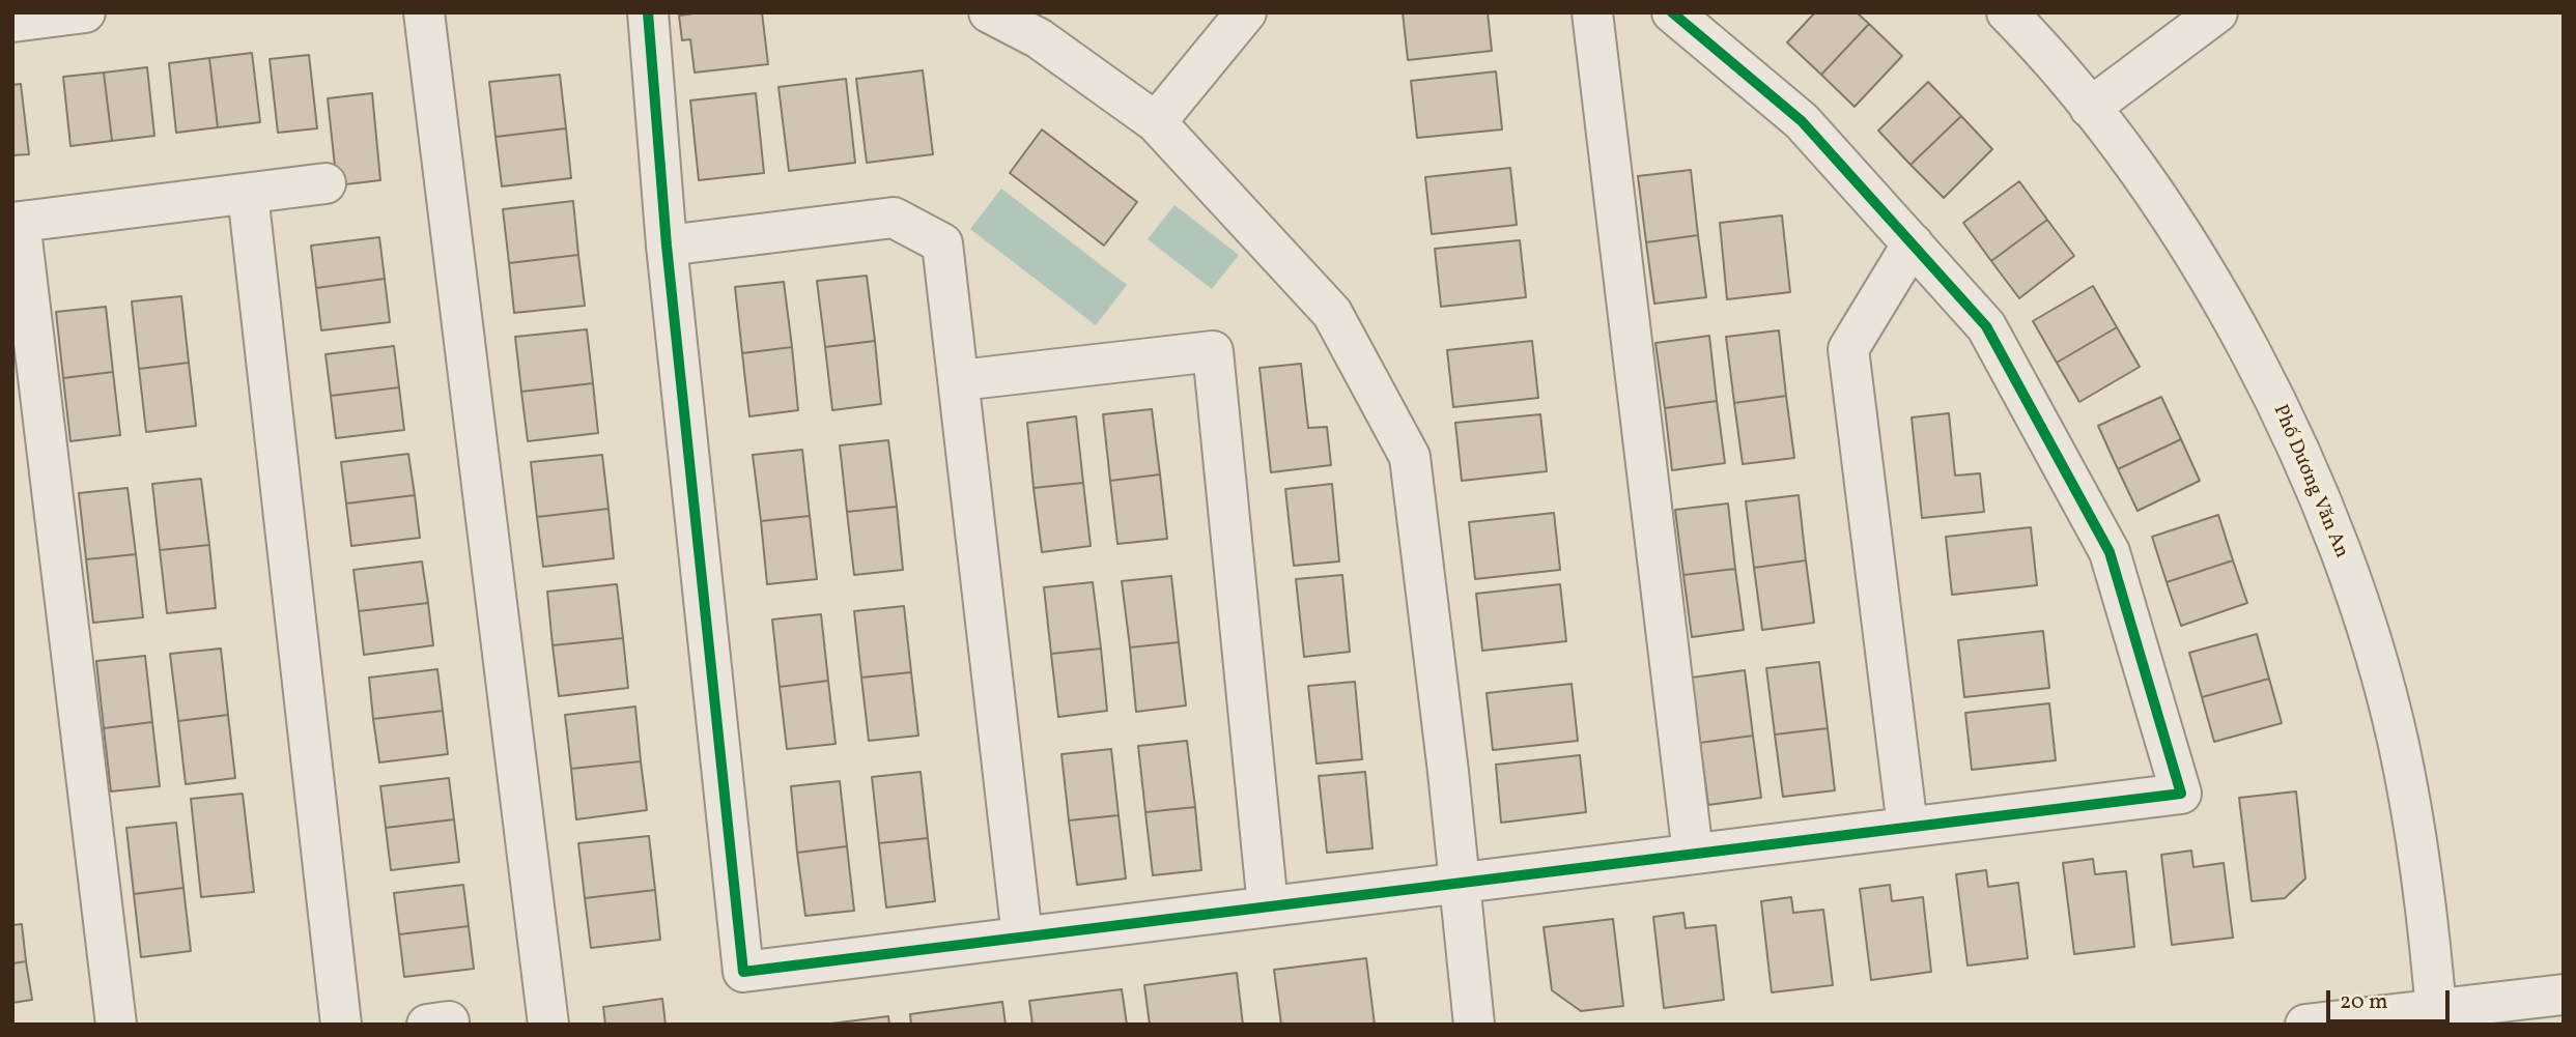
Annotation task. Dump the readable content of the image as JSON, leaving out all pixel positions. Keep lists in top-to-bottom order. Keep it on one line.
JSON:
{"streets":{"street":["Phố Dương Văn An"]},"scale_bar":"20 m"}
